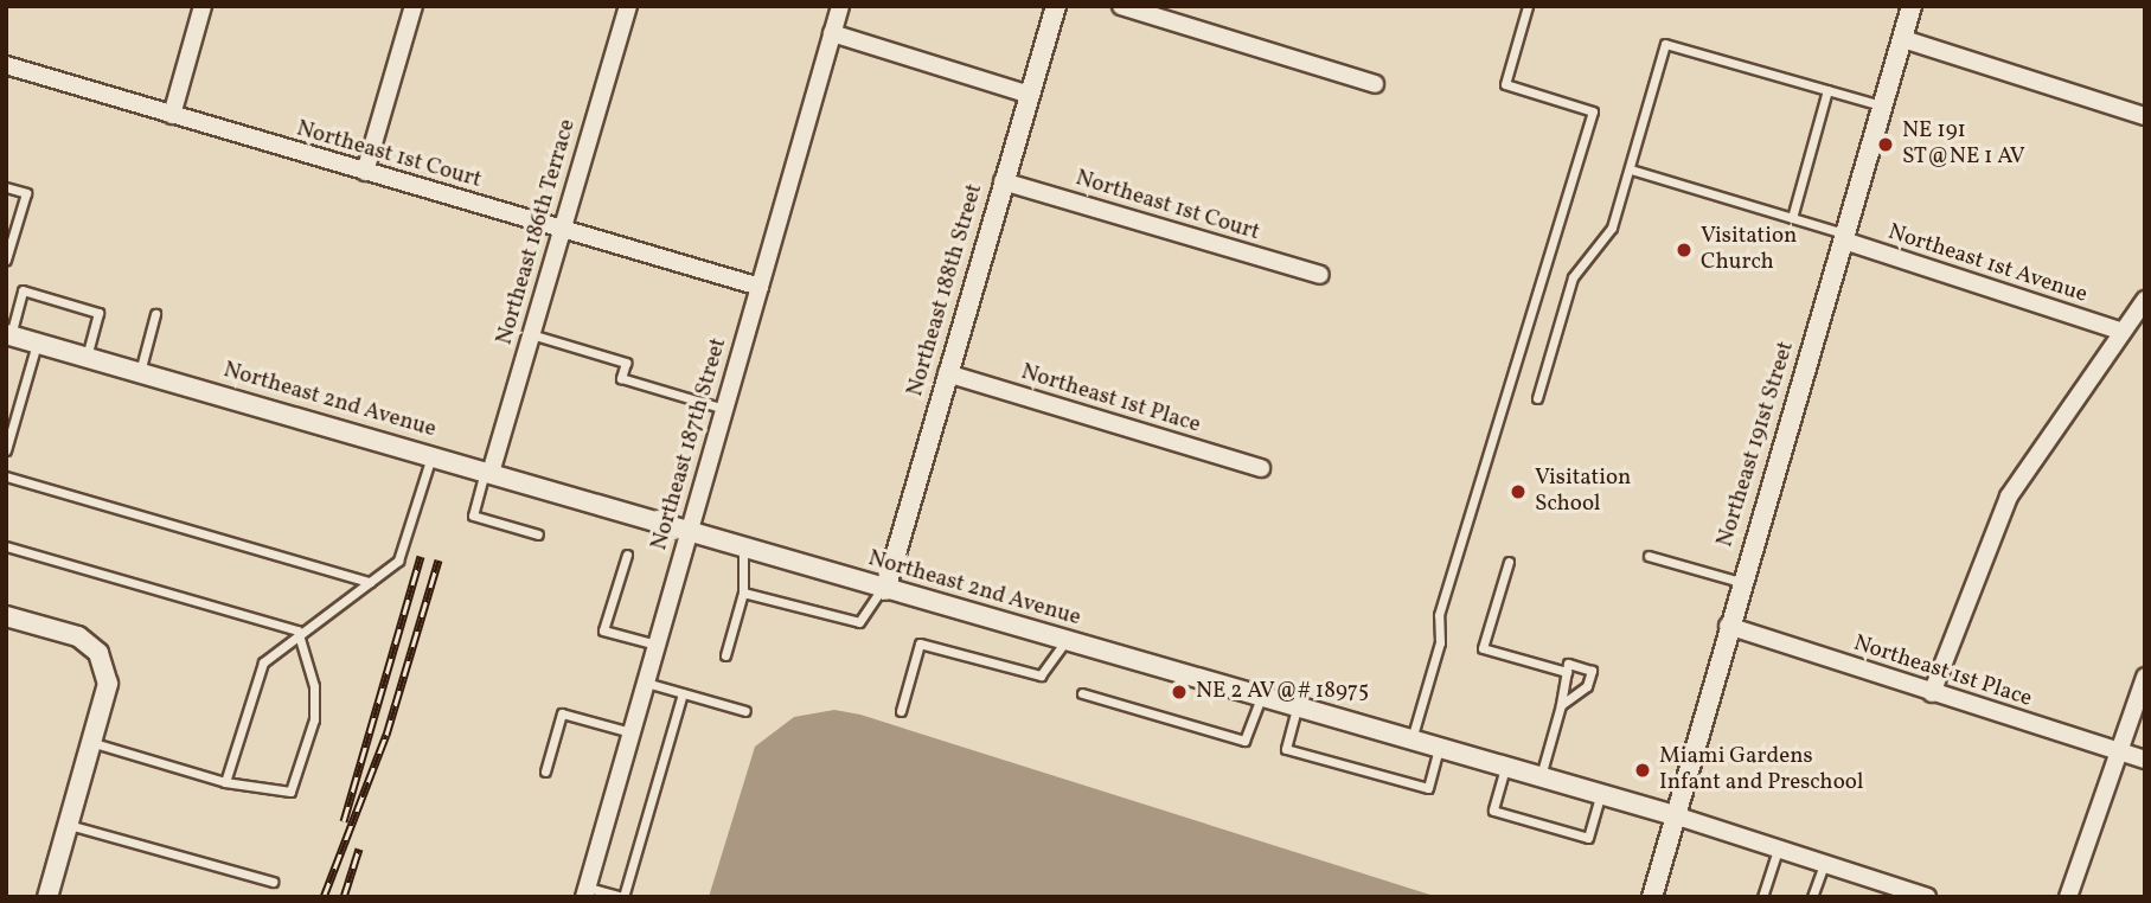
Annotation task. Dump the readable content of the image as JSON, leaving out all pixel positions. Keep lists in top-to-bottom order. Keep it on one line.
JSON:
{"streets":{"street":["Northeast 1st Court","Northeast 186th Terrace","Northeast 1st Avenue","Northeast 188th Street","Northeast 1st Place","Northeast 2nd Avenue","Northeast 187th Street","Northeast 191st Street"]},"crossings":[["Northeast 1st Court","Northeast 186th Terrace"],["Northeast 1st Court","Northeast 188th Street"],["Northeast 1st Court","Northeast 187th Street"],["Northeast 186th Terrace","Northeast 2nd Avenue"],["Northeast 1st Avenue","Northeast 191st Street"],["Northeast 188th Street","Northeast 1st Place"],["Northeast 188th Street","Northeast 2nd Avenue"],["Northeast 1st Place","Northeast 191st Street"],["Northeast 2nd Avenue","Northeast 187th Street"],["Northeast 2nd Avenue","Northeast 191st Street"]],"places":["NE 191 ST@NE 1 AV","Visitation Church","Visitation School","NE 2 AV@# 18975","Miami Gardens Infant and Preschool"]}
